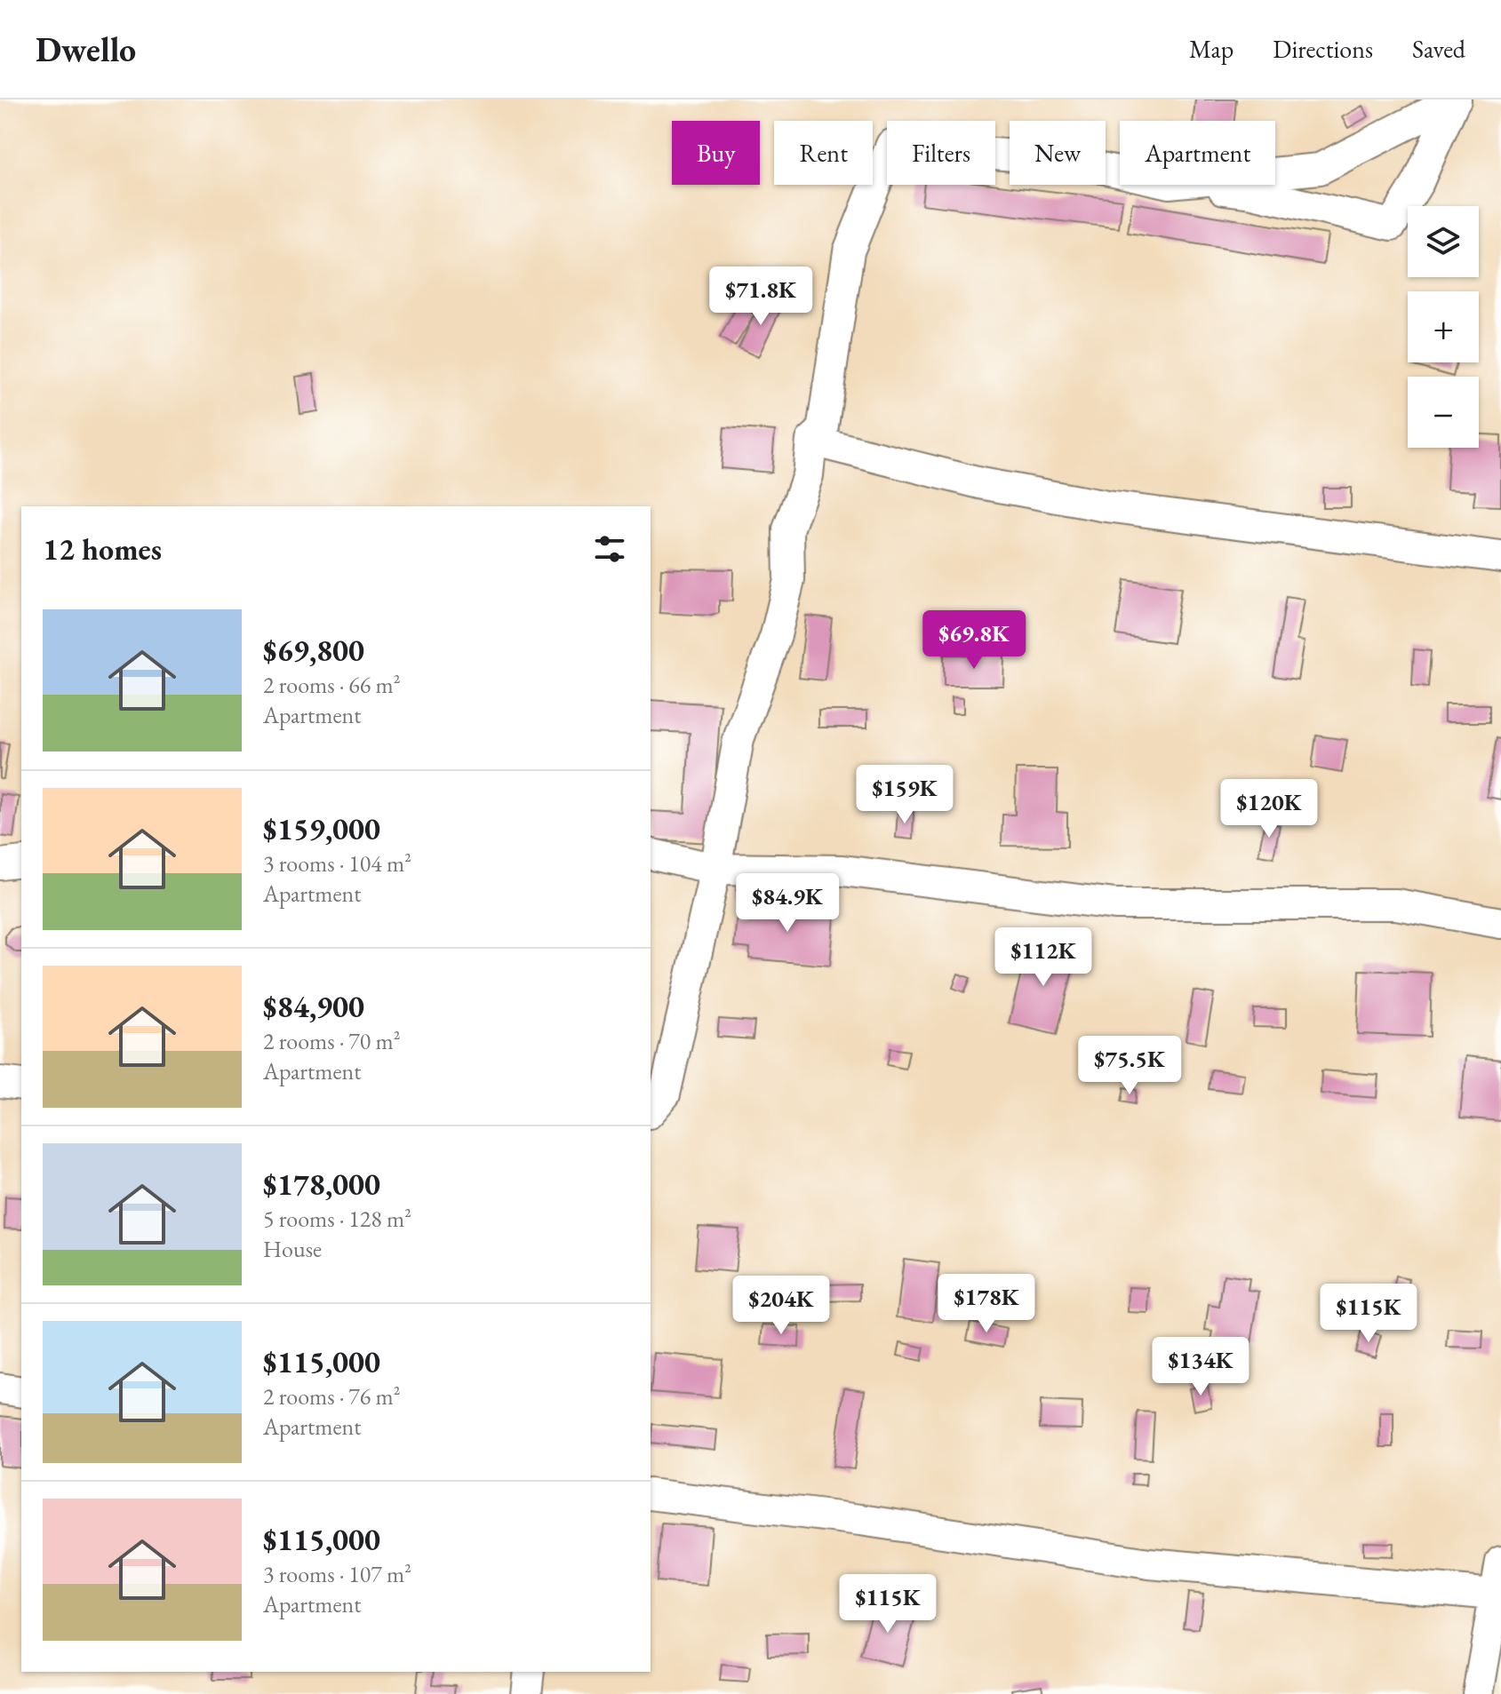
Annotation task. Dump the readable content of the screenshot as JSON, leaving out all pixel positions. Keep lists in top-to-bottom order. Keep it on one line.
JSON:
{"page":{"header":"Dwello","nav":["Map","Directions","Saved"],"chip":["Buy","Rent","Filters","New","Apartment"],"map_buttons":["+","−"],"price":["$71.8K","$69.8K","$159K","$120K","$84.9K","$112K","$75.5K","$178K","$204K","$115K","$134K","$115K"],"heading":"12 homes","list":[{"name":"$69,800","note":"2 rooms · 66 m² · Apartment"},{"name":"$159,000","note":"3 rooms · 104 m² · Apartment"},{"name":"$84,900","note":"2 rooms · 70 m² · Apartment"},{"name":"$178,000","note":"5 rooms · 128 m² · House"},{"name":"$115,000","note":"2 rooms · 76 m² · Apartment"},{"name":"$115,000","note":"3 rooms · 107 m² · Apartment"}]}}
